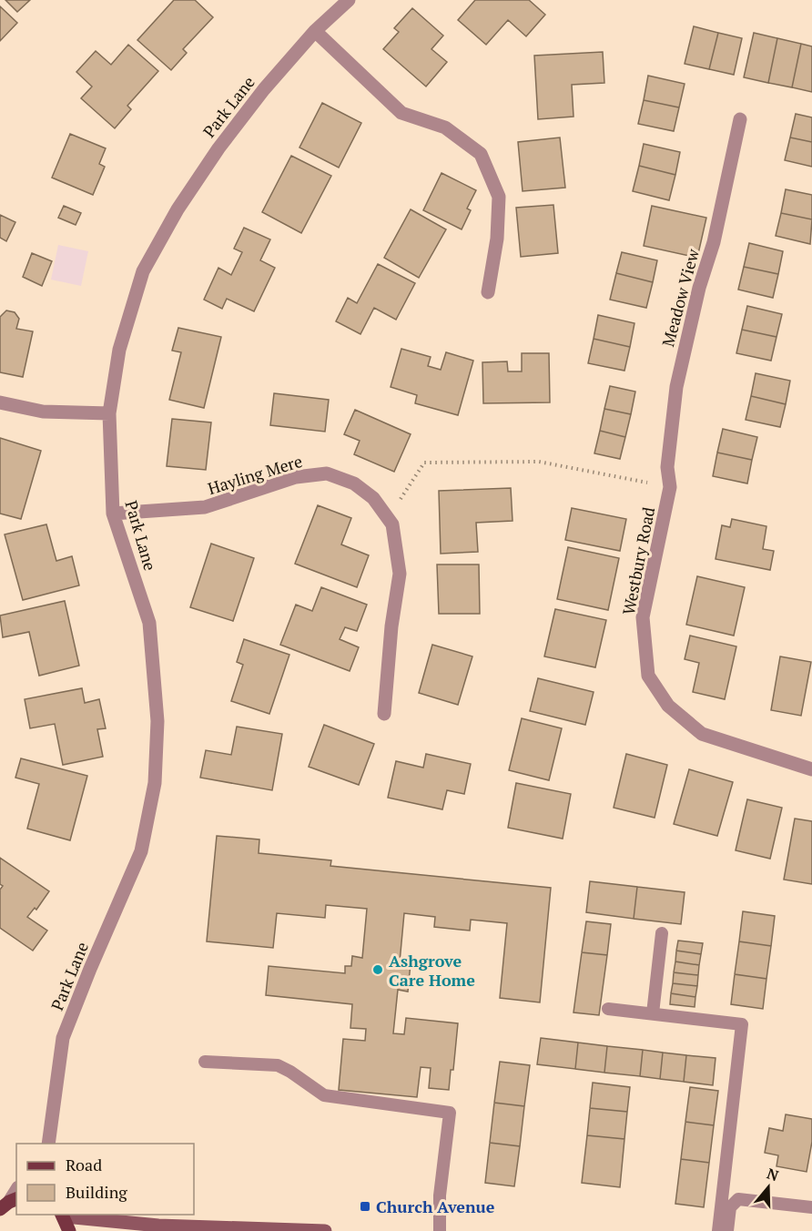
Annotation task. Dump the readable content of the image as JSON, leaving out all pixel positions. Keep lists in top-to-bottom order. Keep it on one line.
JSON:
{"streets":{"street":["Park Lane","Meadow View","Hayling Mere","Westbury Road"]},"crossings":[["Park Lane","Hayling Mere"],["Meadow View","Westbury Road"]],"places":{"other":["Ashgrove Care Home"],"transit":["Church Avenue"]},"legend":["Road","Building"],"north":"top"}
